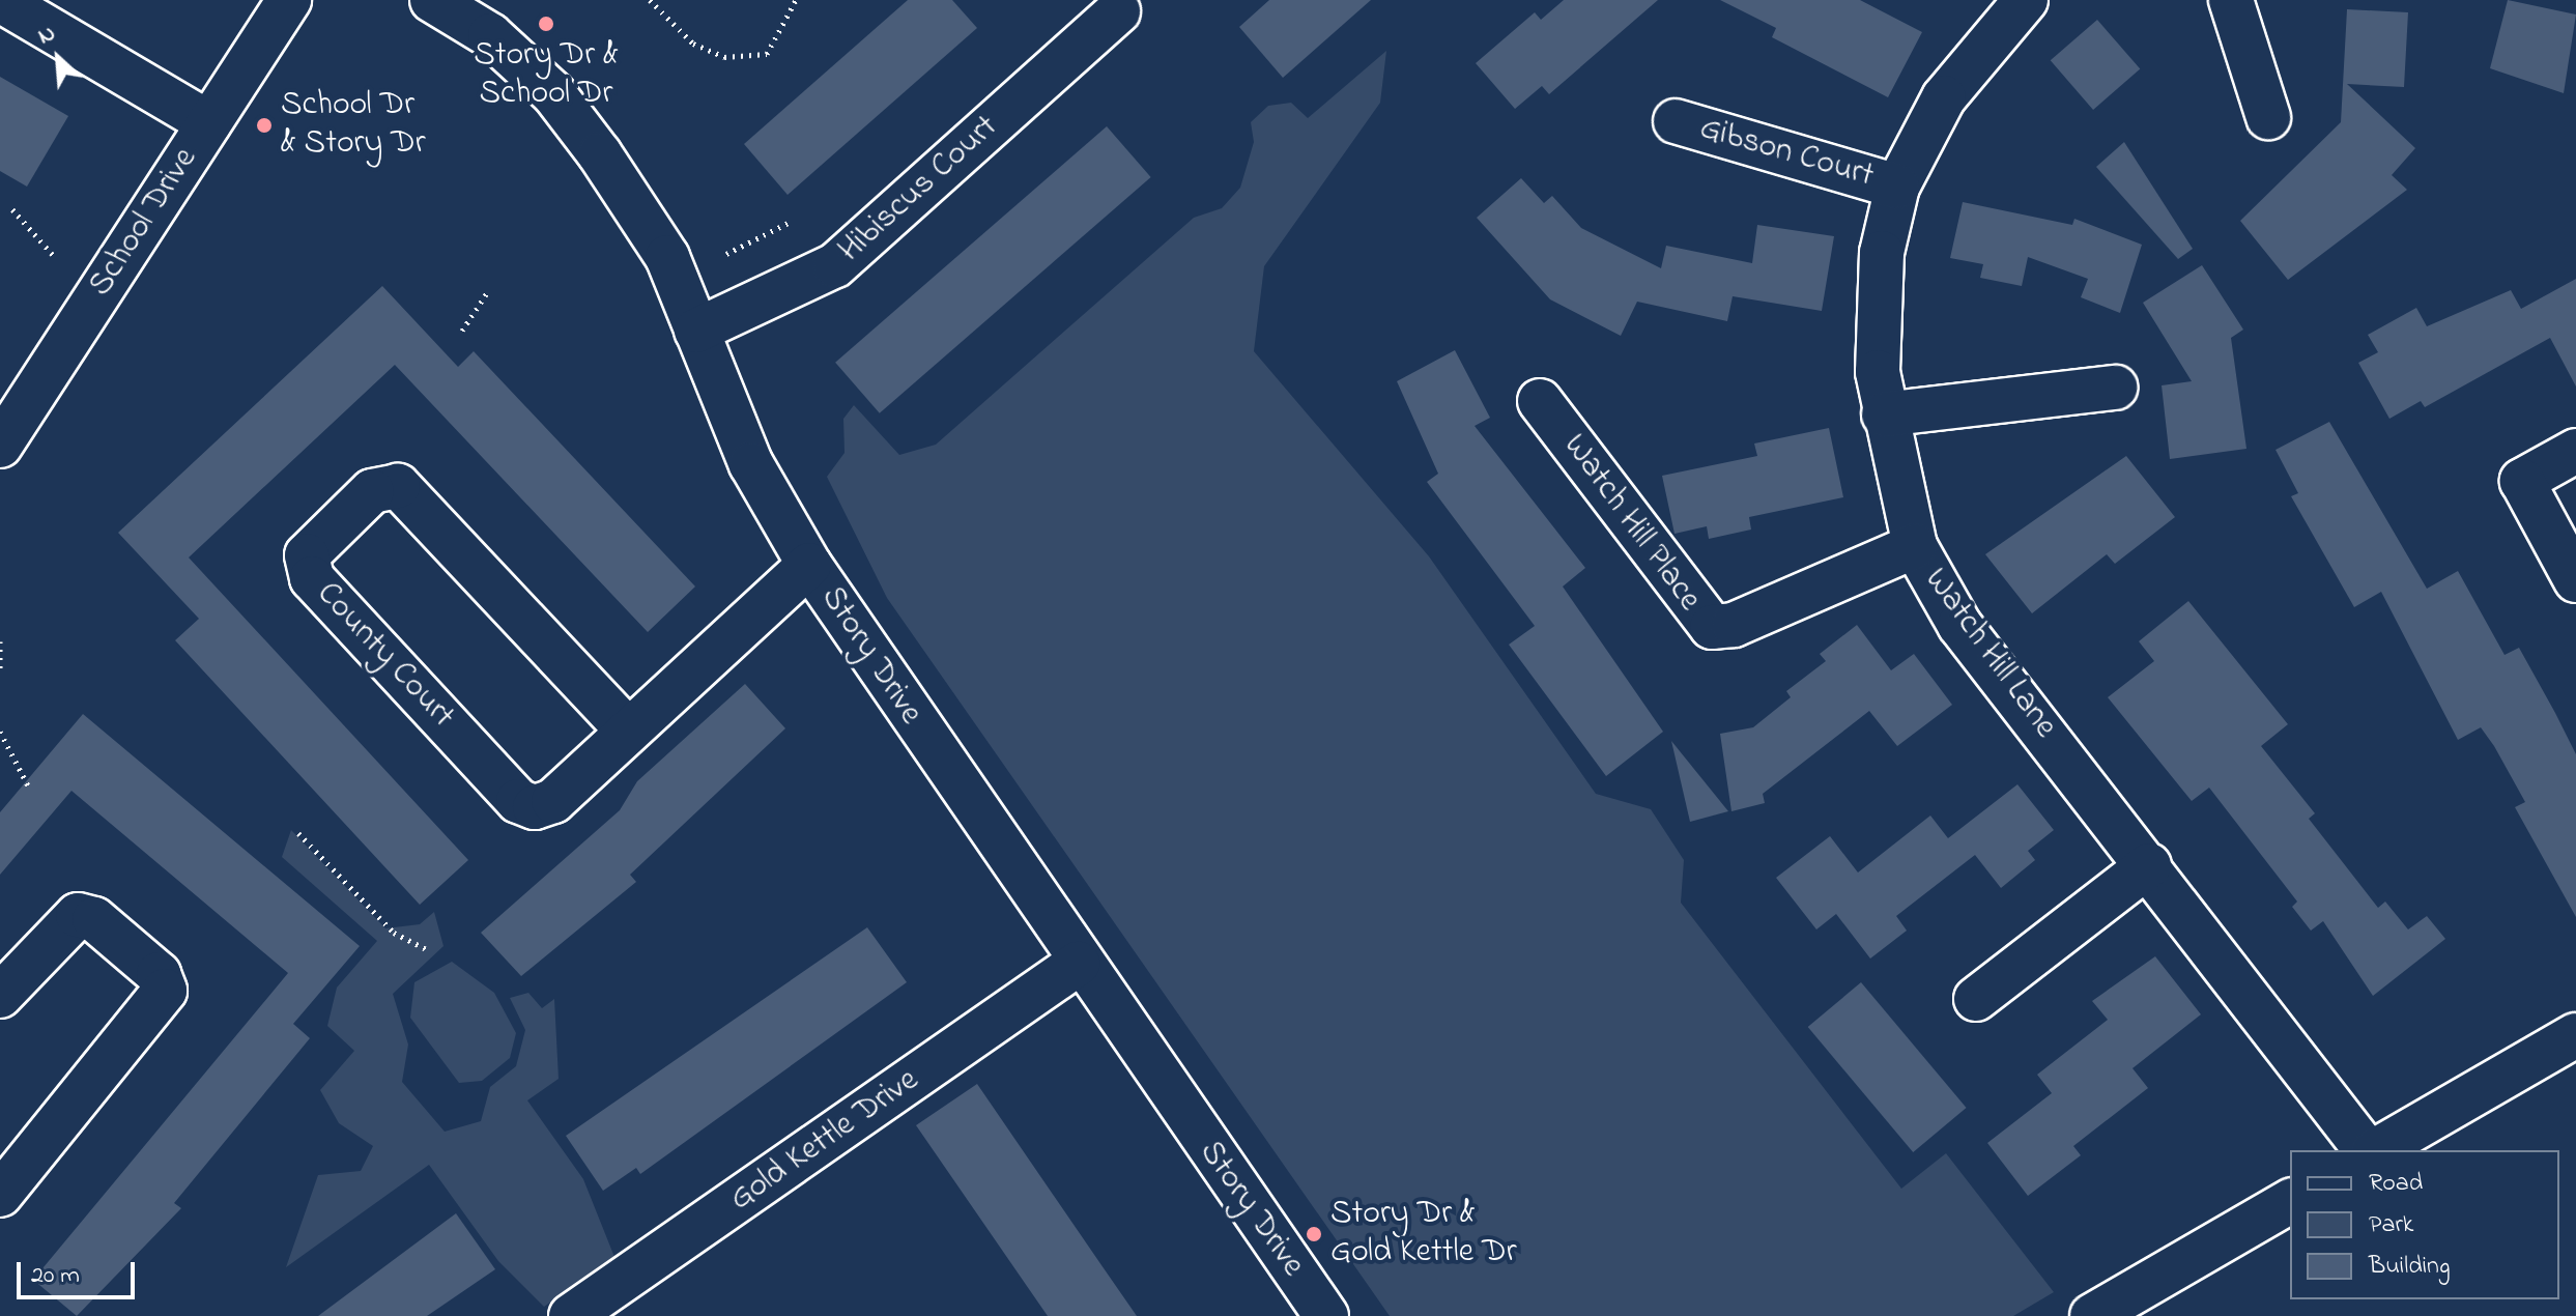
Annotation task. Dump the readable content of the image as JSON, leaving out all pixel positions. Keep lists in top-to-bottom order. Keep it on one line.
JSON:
{"streets":{"street":["Gibson Court","Hibiscus Court","School Drive","Watch Hill Place","Watch Hill Lane","County Court","Story Drive","Gold Kettle Drive"]},"crossings":[["Gibson Court","Watch Hill Lane"],["Hibiscus Court","Story Drive"],["Watch Hill Place","Watch Hill Lane"],["County Court","Story Drive"],["Story Drive","Gold Kettle Drive"]],"places":["Story Dr & School Dr","School Dr & Story Dr","Story Dr & Gold Kettle Dr"],"legend":["Road","Park","Building"],"scale_bar":"20 m","north":"top left"}
